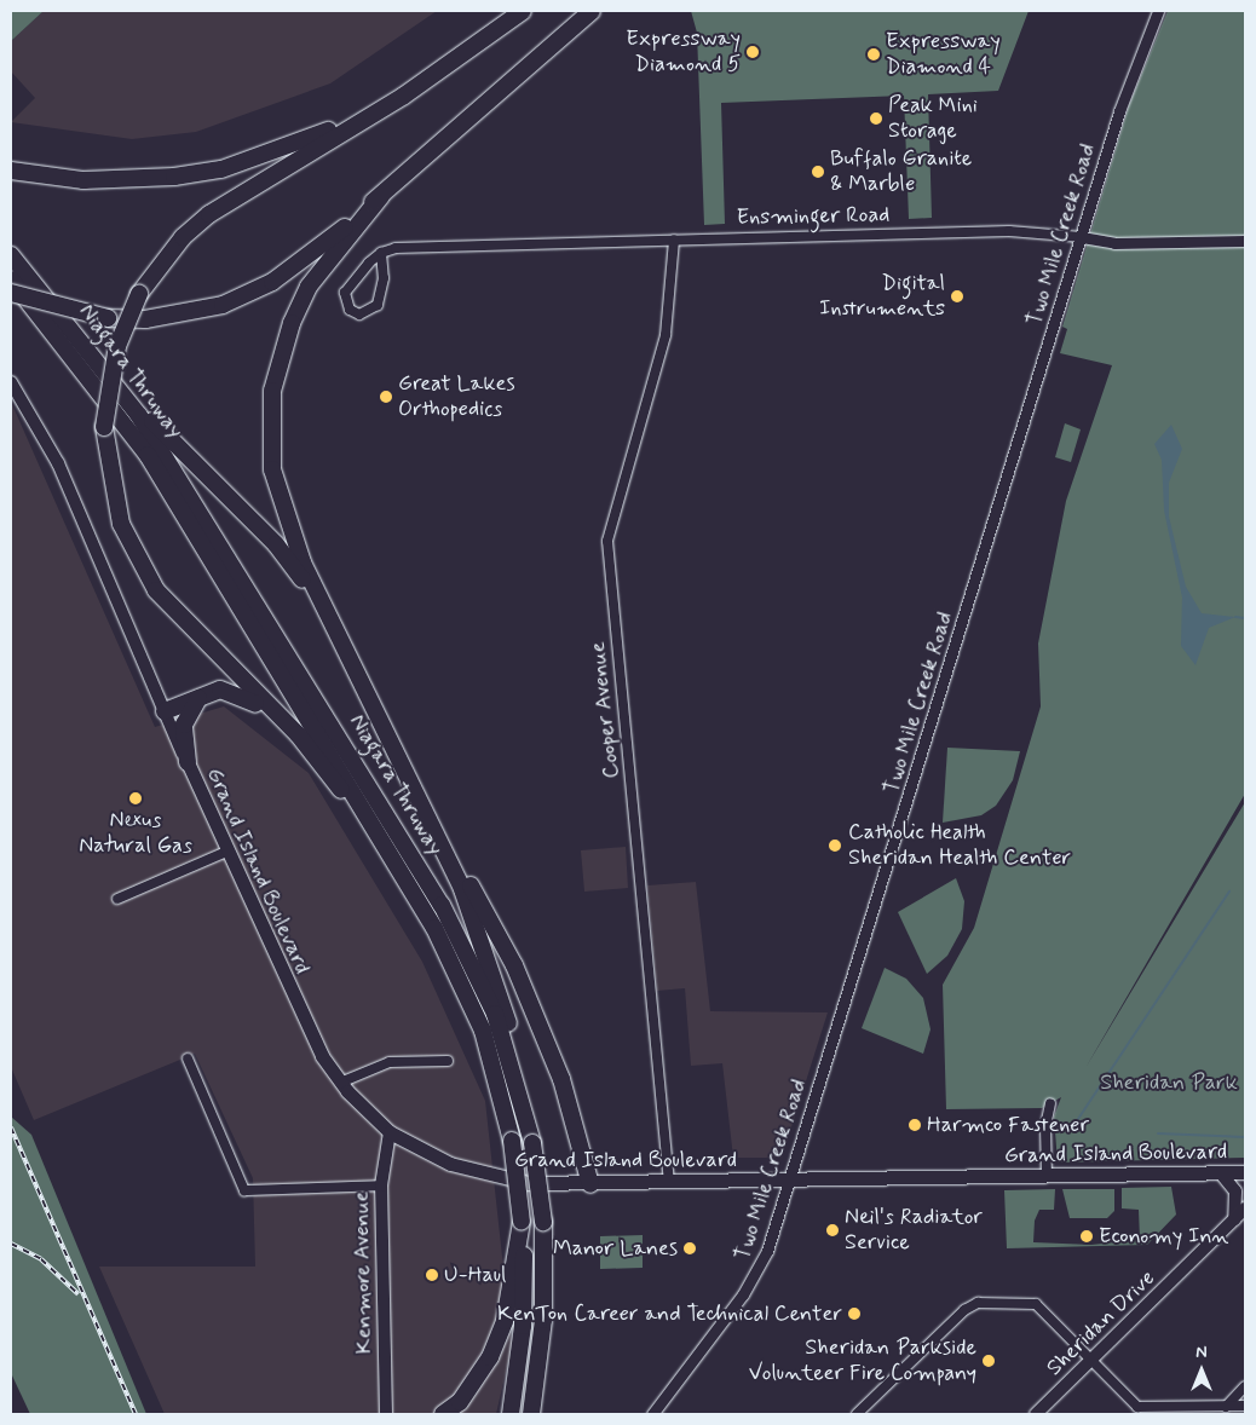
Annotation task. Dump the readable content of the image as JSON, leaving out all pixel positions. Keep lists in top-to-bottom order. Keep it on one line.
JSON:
{"streets":{"highway":["Niagara Thruway"],"main road":["Grand Island Boulevard","Kenmore Avenue","Sheridan Drive"],"street":["Ensminger Road","Two Mile Creek Road","Cooper Avenue"]},"crossings":[["Ensminger Road","Two Mile Creek Road"],["Ensminger Road","Cooper Avenue"],["Two Mile Creek Road","Grand Island Boulevard"],["Cooper Avenue","Grand Island Boulevard"],["Grand Island Boulevard","Kenmore Avenue"]],"parks":["Sheridan Park"],"places":["Expressway Diamond 5","Expressway Diamond 4","Peak Mini Storage","Buffalo Granite & Marble","Digital Instruments","Great Lakes Orthopedics","Nexus Natural Gas","Catholic Health Sheridan Health Center","Harmco Fastener","Neil's Radiator Service","Economy Inn","Manor Lanes","U-Haul","KenTon Career and Technical Center","Sheridan Parkside Volunteer Fire Company"],"north":"top"}
